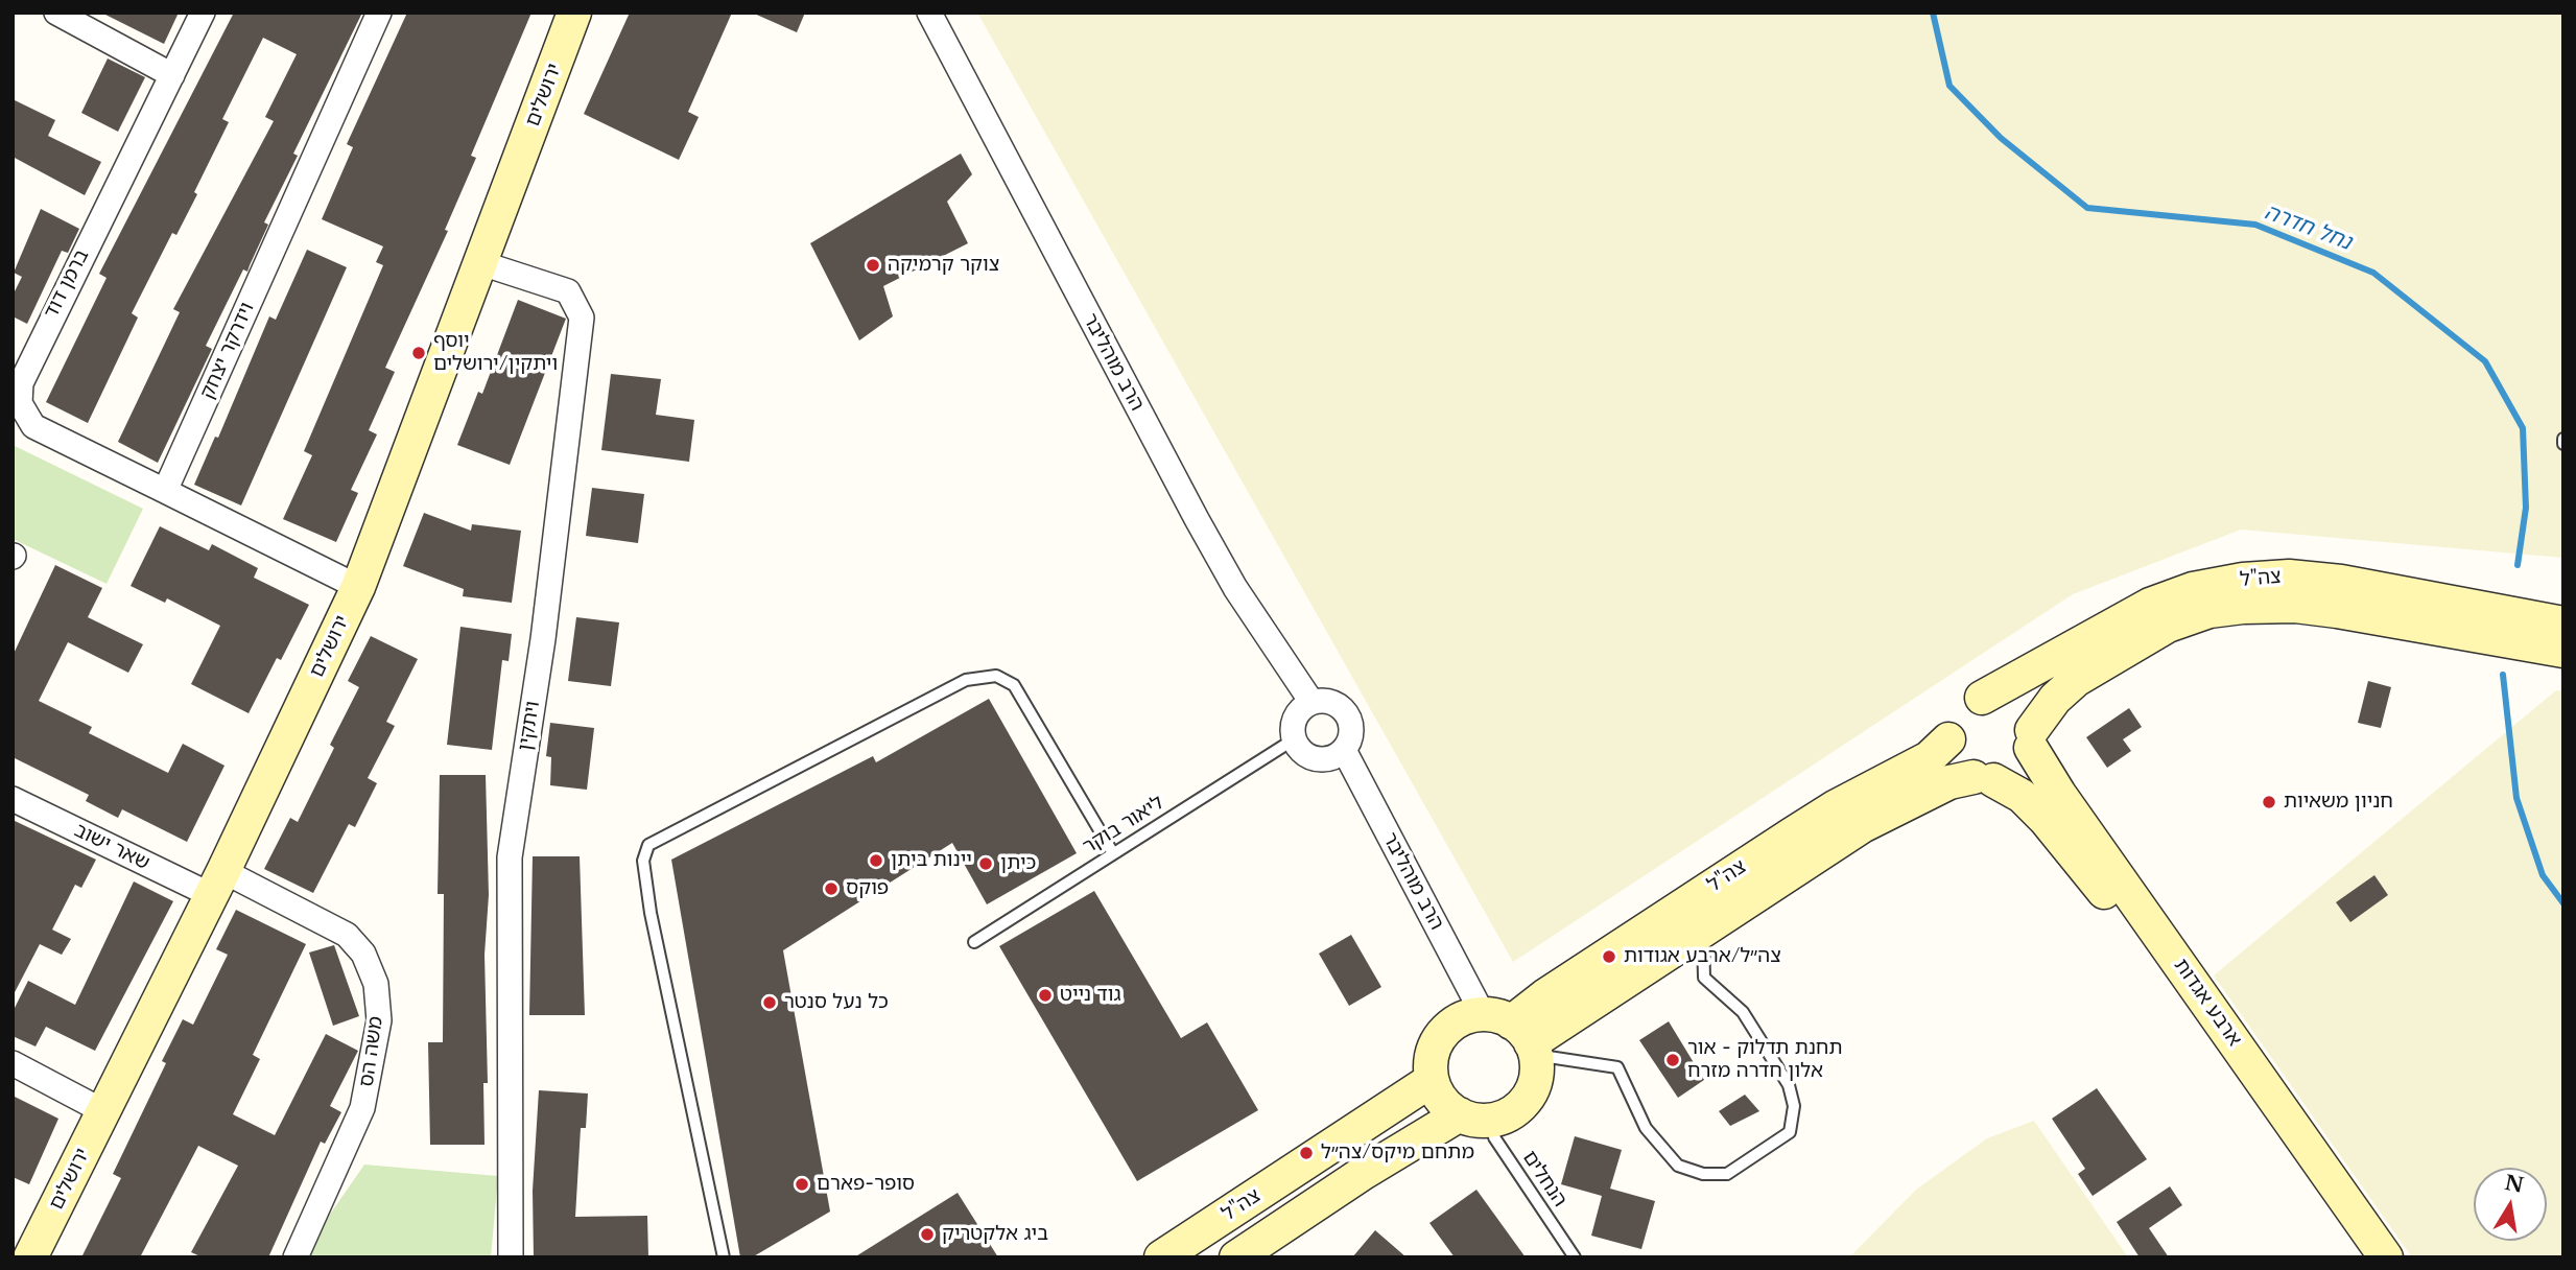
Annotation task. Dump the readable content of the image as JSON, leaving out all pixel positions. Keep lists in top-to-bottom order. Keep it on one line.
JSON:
{"streets":{"main road":["ירושלים","צה\"ל","ארבע אגדות"],"street":["ברמן דוד","וידרקר יצחק","הרב מוהליבר","ויתקין","שאר ישוב","משה הס"],"lane":["ליאור בוקר","הנחלים"]},"crossings":[["ירושלים","ויתקין"],["ירושלים","שאר ישוב"],["ירושלים","משה הס"],["ברמן דוד","וידרקר יצחק"],["הרב מוהליבר","צה\"ל"],["הרב מוהליבר","ליאור בוקר"],["הרב מוהליבר","הנחלים"],["צה\"ל","ארבע אגדות"],["צה\"ל","הנחלים"],["שאר ישוב","משה הס"]],"water":["נחל חדרה"],"places":["צוקר קרמיקה","יוסף ויתקין/ירושלים","חניון משאיות","יינות ביתן","כיתן","פוקס","צה״ל/ארבע אגודות","גוד נייט","כל נעל סנטר","תחנת תדלוק - אור אלון חדרה מזרח","מתחם מיקס/צה״ל","סופר-פארם","ביג אלקטריק"],"north":"top"}
